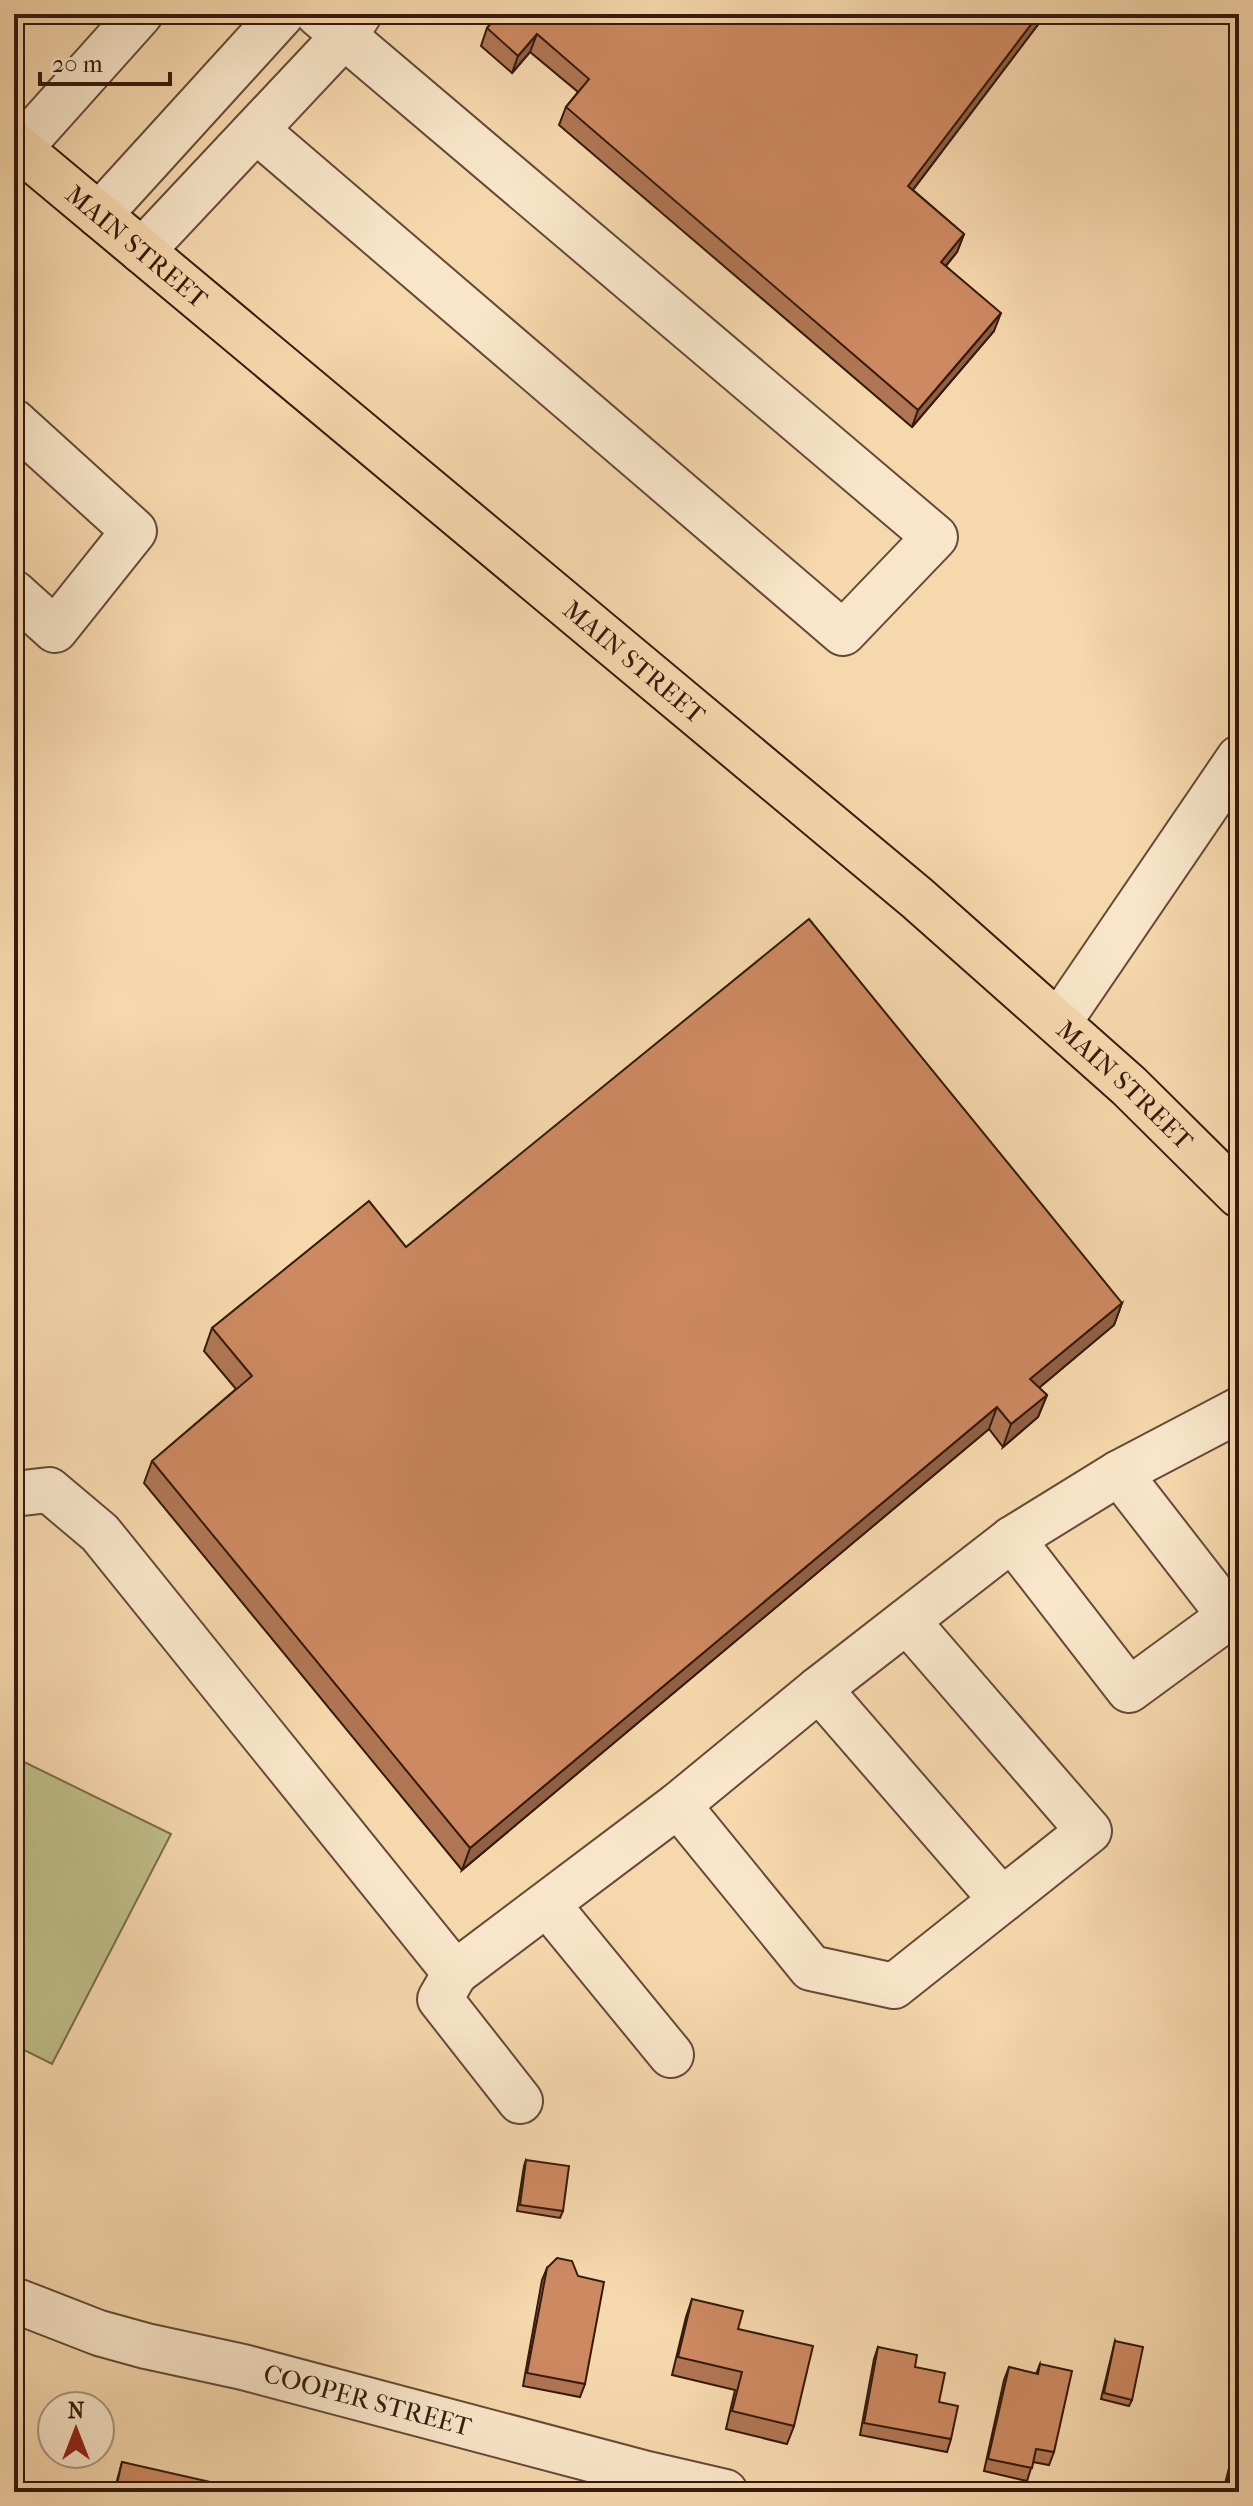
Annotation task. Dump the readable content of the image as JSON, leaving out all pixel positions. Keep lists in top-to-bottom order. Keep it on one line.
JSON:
{"streets":{"main road":["MAIN STREET"],"street":["COOPER STREET"]},"scale_bar":"20 m","north":"top"}
